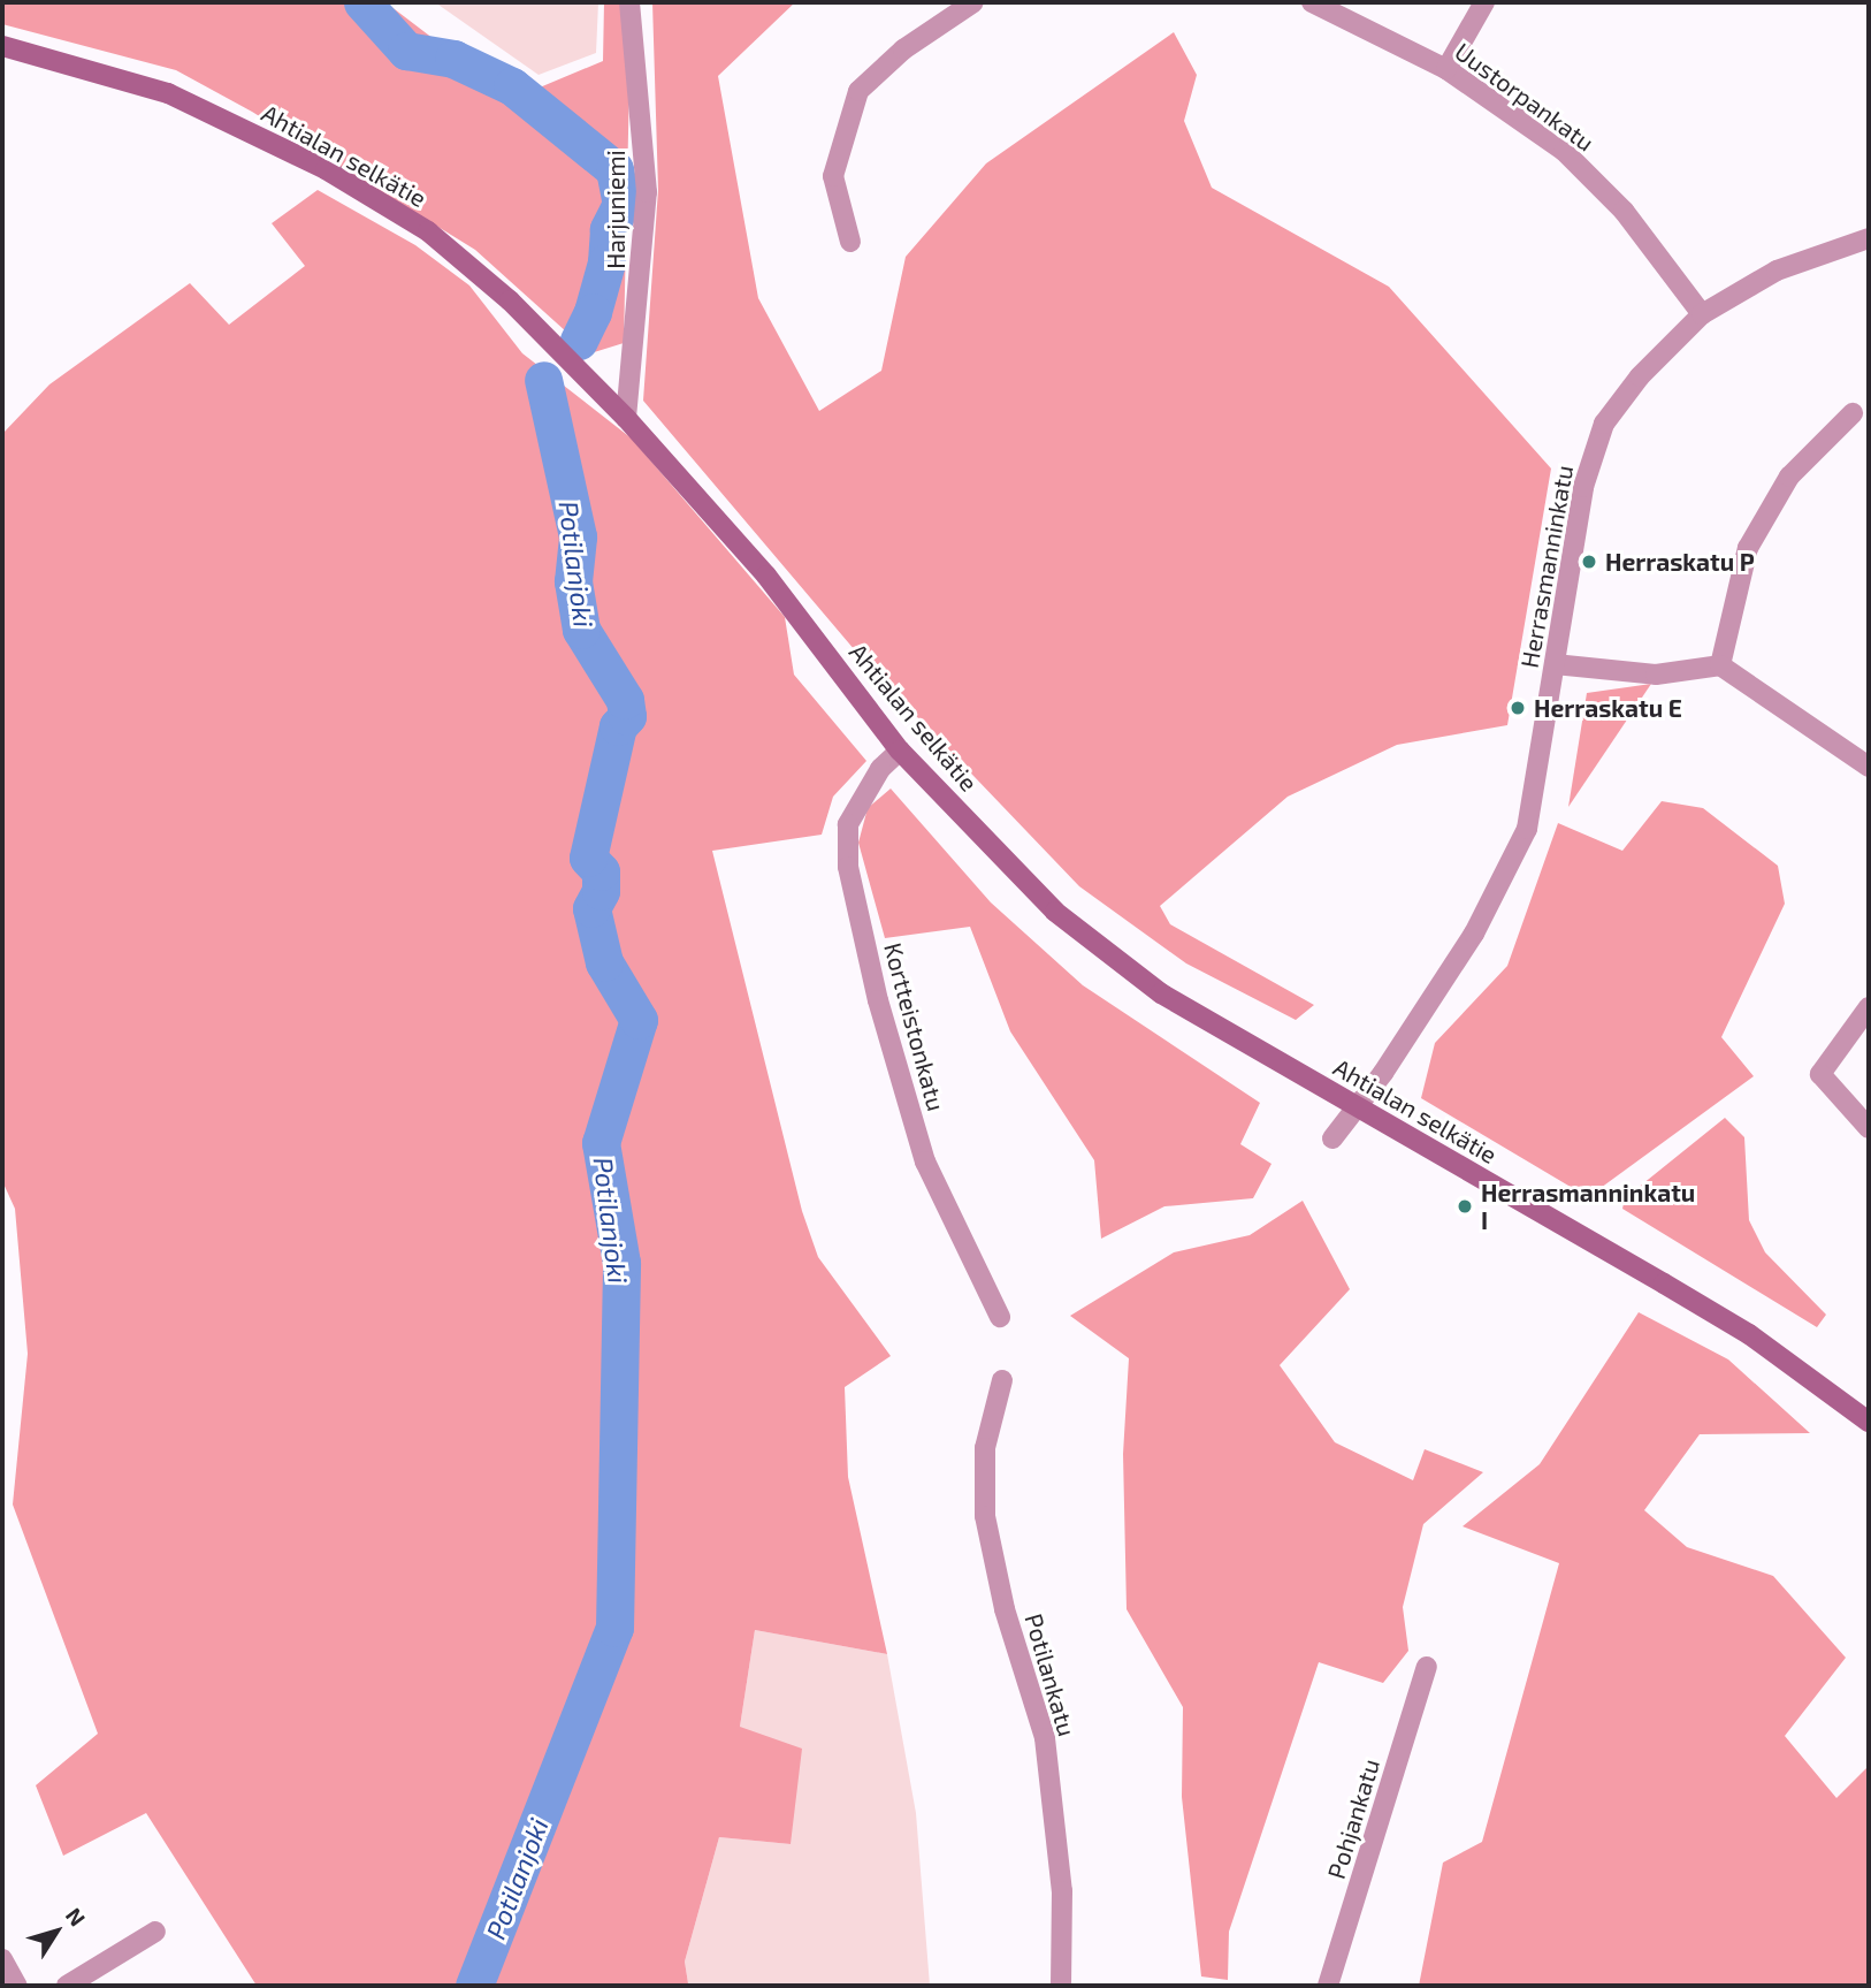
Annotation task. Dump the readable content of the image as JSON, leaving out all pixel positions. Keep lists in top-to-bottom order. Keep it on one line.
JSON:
{"streets":{"street":["Uustorpankatu","Ahtialan selkätie","Harjuniemi","Herrasmanninkatu","Kortteistonkatu","Potilankatu","Pohjankatu"]},"crossings":[["Uustorpankatu","Herrasmanninkatu"],["Ahtialan selkätie","Harjuniemi"],["Ahtialan selkätie","Herrasmanninkatu"],["Ahtialan selkätie","Kortteistonkatu"]],"water":["Potilanjoki"],"places":["Herraskatu P","Herraskatu E","Herrasmanninkatu I"],"north":"top right"}
